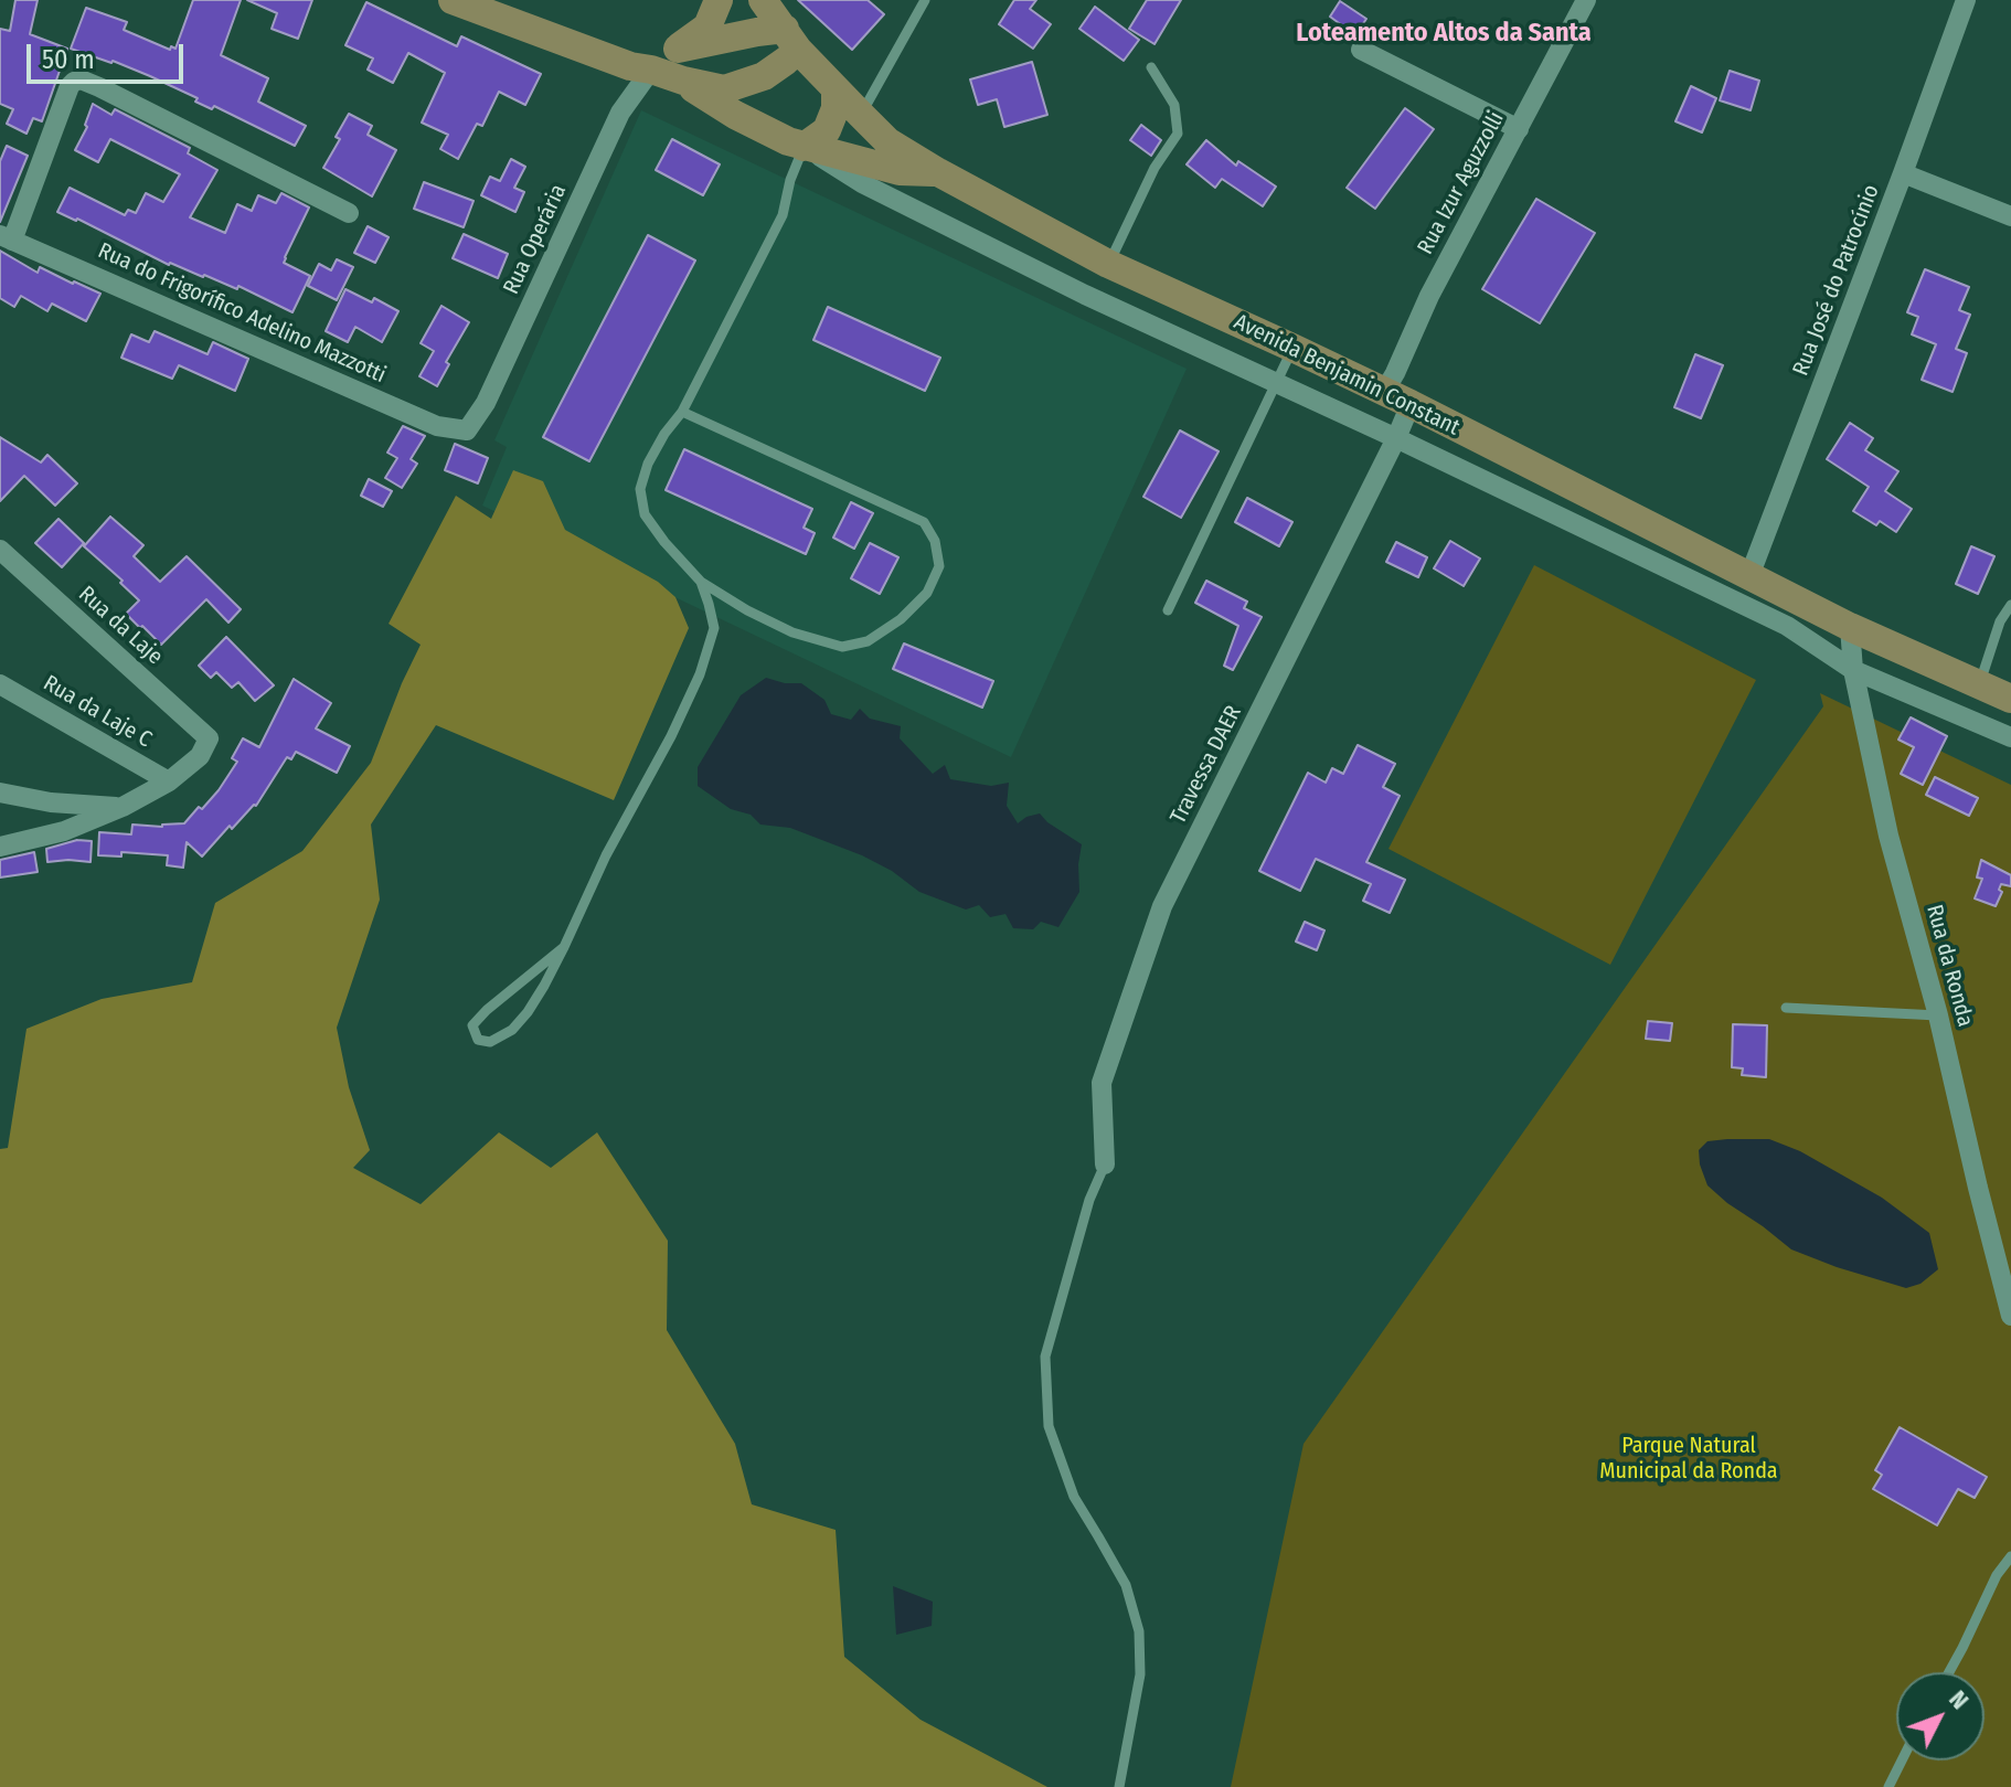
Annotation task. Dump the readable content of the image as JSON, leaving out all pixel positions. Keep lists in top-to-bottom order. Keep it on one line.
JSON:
{"streets":{"main road":["Avenida Benjamin Constant"],"street":["Rua Izur Aguzzolli","Rua Operária","Rua José do Patrocínio","Rua do Frigorífico Adelino Mazzotti","Rua da Laje","Rua da Laje C","Travessa DAER","Rua da Ronda"]},"crossings":[["Rua Izur Aguzzolli","Avenida Benjamin Constant"],["Rua Izur Aguzzolli","Travessa DAER"],["Rua Operária","Rua do Frigorífico Adelino Mazzotti"],["Rua José do Patrocínio","Avenida Benjamin Constant"],["Avenida Benjamin Constant","Travessa DAER"],["Avenida Benjamin Constant","Rua da Ronda"],["Rua da Laje","Rua da Laje C"]],"districts":["Loteamento Altos da Santa"],"parks":["Parque Natural Municipal da Ronda"],"scale_bar":"50 m","north":"top right"}
